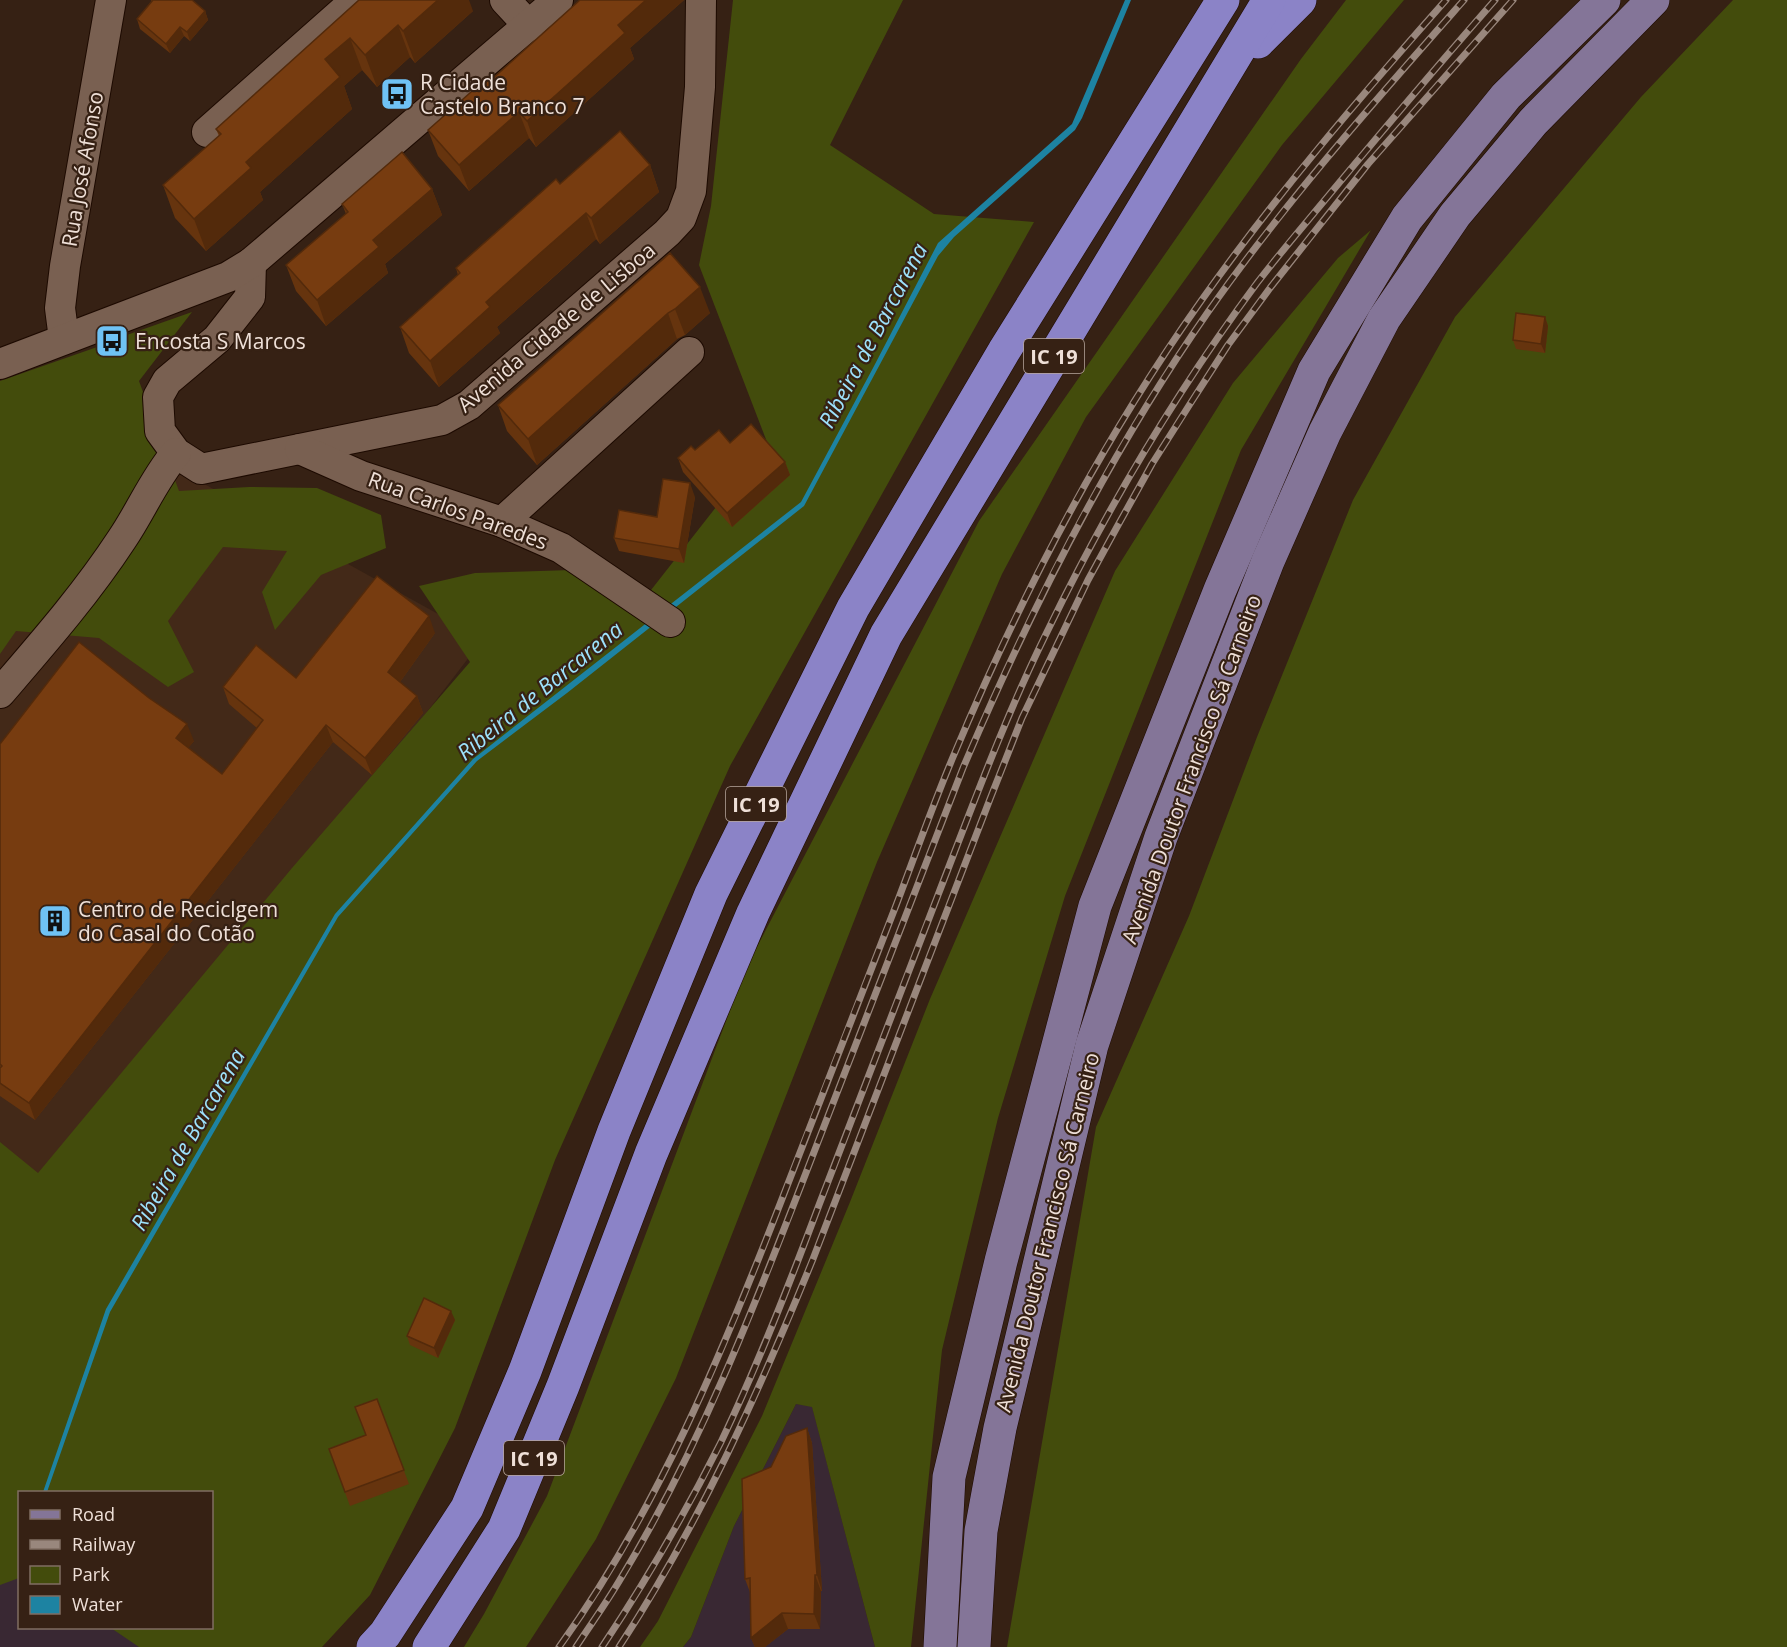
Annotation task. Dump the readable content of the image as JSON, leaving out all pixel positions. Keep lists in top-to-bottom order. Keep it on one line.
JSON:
{"streets":{"highway":["IC 19"],"main road":["Avenida Doutor Francisco Sá Carneiro"],"street":["Rua José Afonso","Avenida Cidade de Lisboa","Rua Carlos Paredes"]},"crossings":[["Avenida Cidade de Lisboa","Rua Carlos Paredes"]],"water":["Ribeira de Barcarena"],"places":{"bus stop":["R Cidade Castelo Branco 7","Encosta S Marcos"],"building":["Centro de Reciclgem do Casal do Cotão"]},"legend":["Road","Railway","Park","Water"]}
